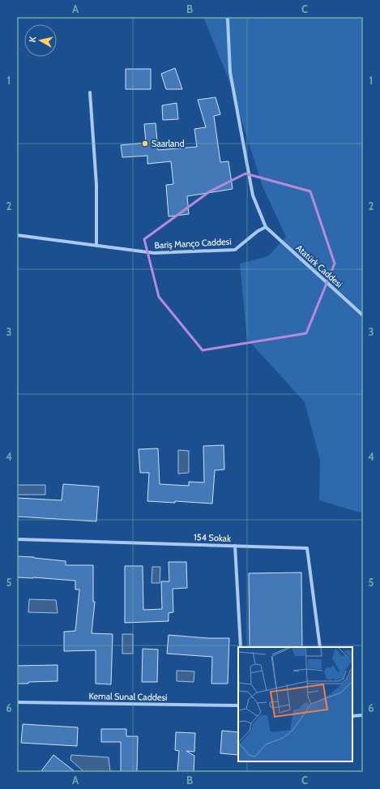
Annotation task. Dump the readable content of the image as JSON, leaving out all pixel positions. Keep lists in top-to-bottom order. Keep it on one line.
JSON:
{"streets":{"street":["Bariş Manço Caddesi","Atatürk Caddesi","154 Sokak","Kemal Sunal Caddesi"]},"crossings":[["Bariş Manço Caddesi","Atatürk Caddesi"]],"places":["Saarland"],"north":"left","grid":{"columns":["A","B","C"],"rows":["1","2","3","4","5","6"]}}
